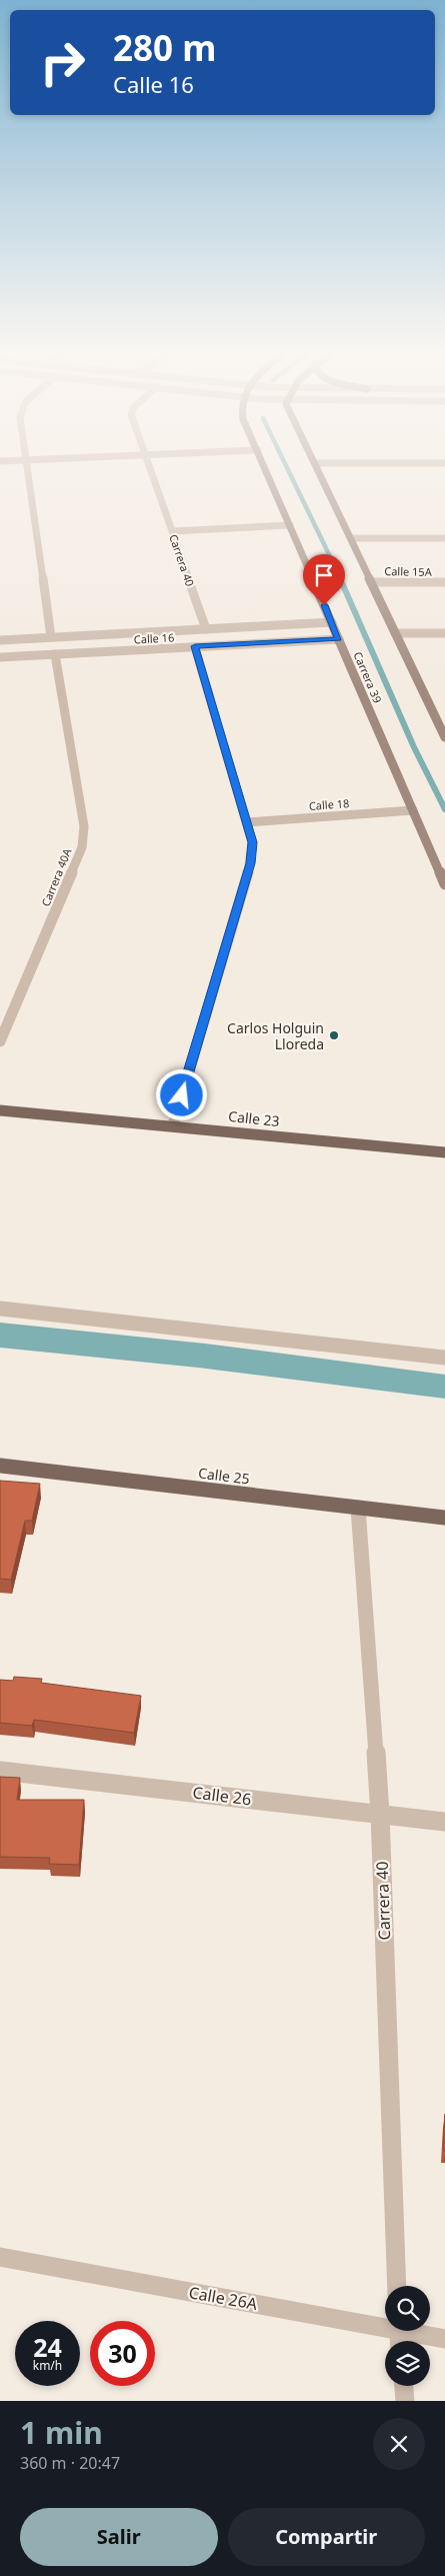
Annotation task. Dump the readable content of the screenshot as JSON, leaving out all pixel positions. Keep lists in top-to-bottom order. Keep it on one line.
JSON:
{"streets":{"main road":["Carrera 39","Calle 23","Calle 25"],"street":["Carrera 40","Calle 15A","Calle 16","Calle 18","Carrera 40A","Calle 26","Calle 26A"]},"crossings":[["Carrera 40","Calle 16"],["Carrera 40","Calle 25"],["Carrera 40","Calle 26"],["Calle 16","Carrera 39"],["Calle 16","Carrera 40A"],["Carrera 39","Calle 18"]],"places":["Carlos Holguin Lloreda"],"page":{"turn":["280 m","Calle 16"],"speed":"24 km/h","limit":"30","heading":["1 min","360 m · 20:47"],"buttons":["Salir","Compartir"]}}
